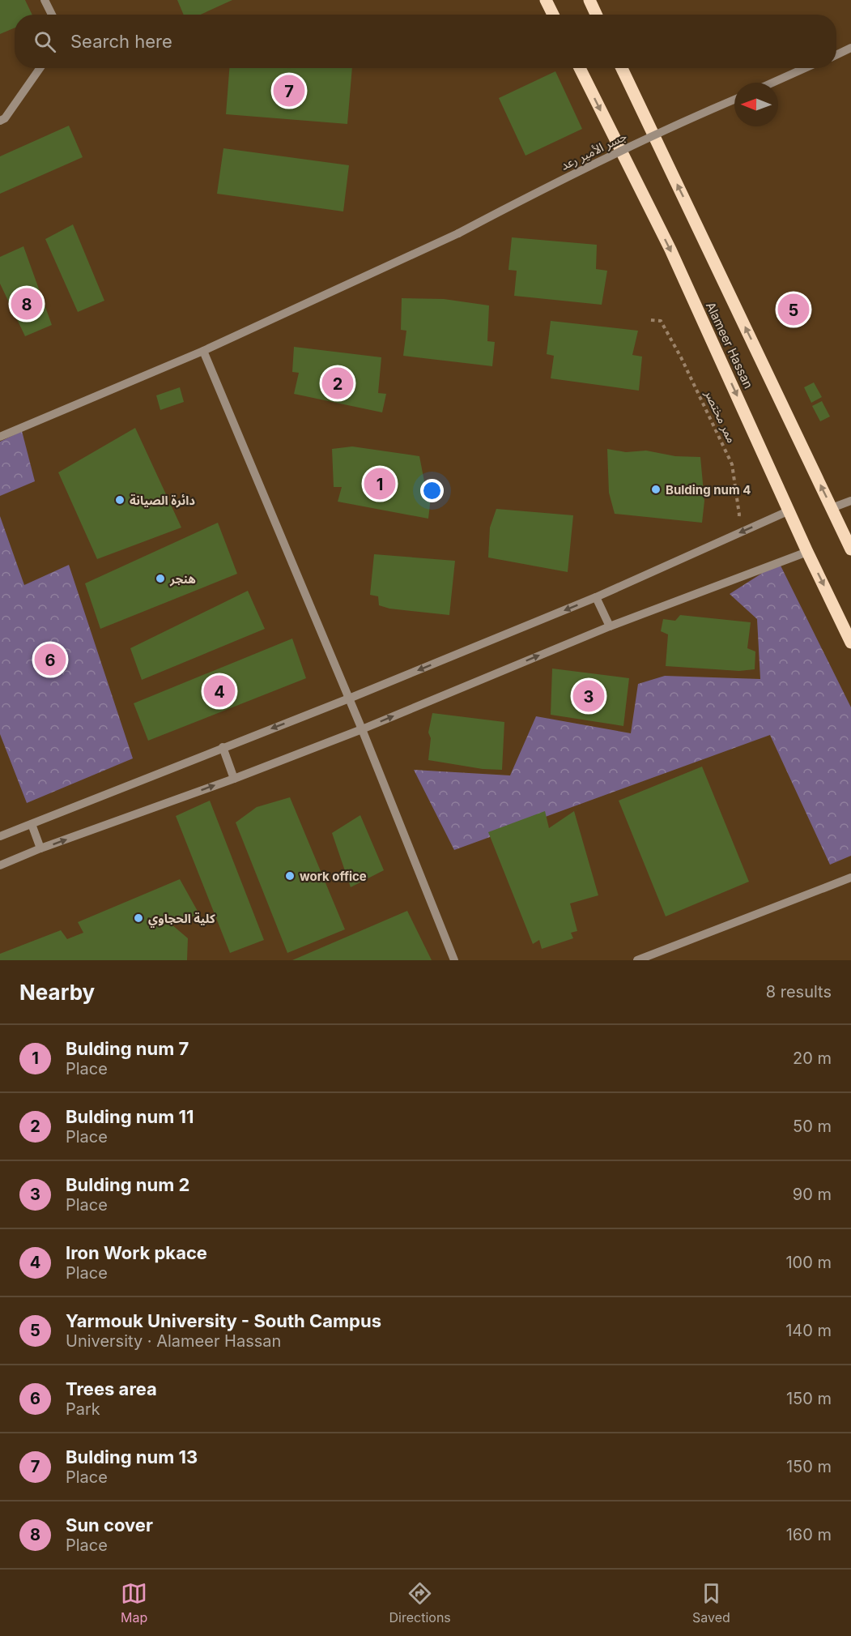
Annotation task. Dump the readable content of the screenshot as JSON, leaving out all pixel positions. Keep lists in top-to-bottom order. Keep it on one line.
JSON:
{"streets":{"main road":["Alameer Hassan"],"street":["جسر الأمير رعد"],"path":["ممر مختصر"]},"places":["Bulding num 4","دائرة الصيانة","هنجر","work office","كلية الحجاوي"],"north":"left","page":{"search":"Search here","pins":["7","8","5","2","1","6","4","3"],"heading":["Nearby","8 results"],"list":[{"mark":"1","name":"Bulding num 7","note":"Place","value":"20 m"},{"mark":"2","name":"Bulding num 11","note":"Place","value":"50 m"},{"mark":"3","name":"Bulding num 2","note":"Place","value":"90 m"},{"mark":"4","name":"Iron Work pkace","note":"Place","value":"100 m"},{"mark":"5","name":"Yarmouk University - South Campus","note":"University · Alameer Hassan","value":"140 m"},{"mark":"6","name":"Trees area","note":"Park","value":"150 m"},{"mark":"7","name":"Bulding num 13","note":"Place","value":"150 m"},{"mark":"8","name":"Sun cover","note":"Place","value":"160 m"}],"nav":["Map","Directions","Saved"]}}
